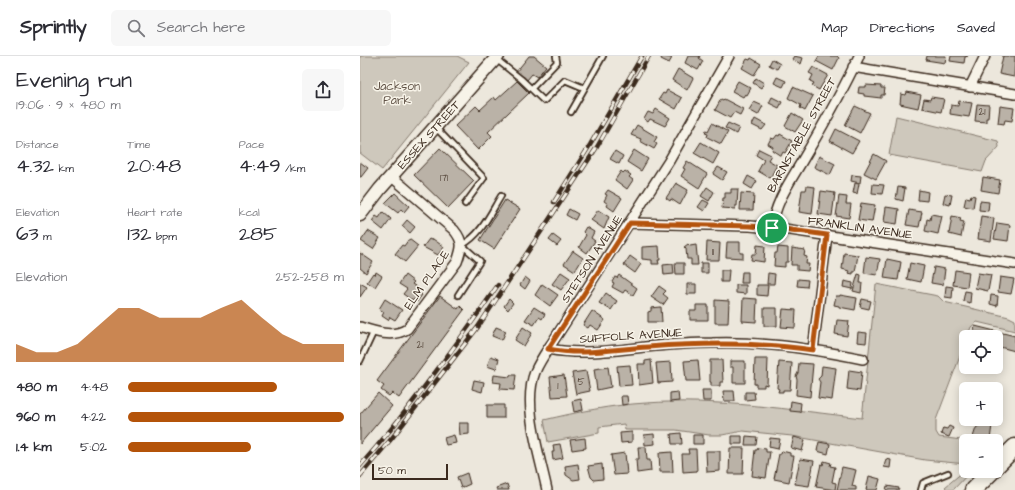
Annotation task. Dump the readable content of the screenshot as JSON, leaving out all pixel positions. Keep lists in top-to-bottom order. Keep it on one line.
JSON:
{"streets":{"main road":["ESSEX STREET"],"street":["BARNSTABLE STREET","FRANKLIN AVENUE","STETSON AVENUE","ELM PLACE","SUFFOLK AVENUE"]},"crossings":[["ESSEX STREET","ELM PLACE"],["BARNSTABLE STREET","FRANKLIN AVENUE"],["FRANKLIN AVENUE","STETSON AVENUE"],["STETSON AVENUE","SUFFOLK AVENUE"]],"parks":["Jackson Park"],"house_numbers":["21","171","11","21","5","1"],"scale_bar":"50 m","page":{"header":"Sprintly","search":"Search here","nav":["Map","Directions","Saved"],"heading":["Evening run","19:06 · 9 × 480 m"],"stats":[["Distance","4.32 km"],["Time","20:48"],["Pace","4:49 /km"],["Elevation","63 m"],["Heart rate","132 bpm"],["kcal","285"]],"chart":["Elevation","252–258 m"],"map_buttons":["+","−"],"list":[{"name":"480 m","note":"4:48"},{"name":"960 m","note":"4:22"},{"name":"1.4 km","note":"5:02"}],"scale":"50 m"}}
